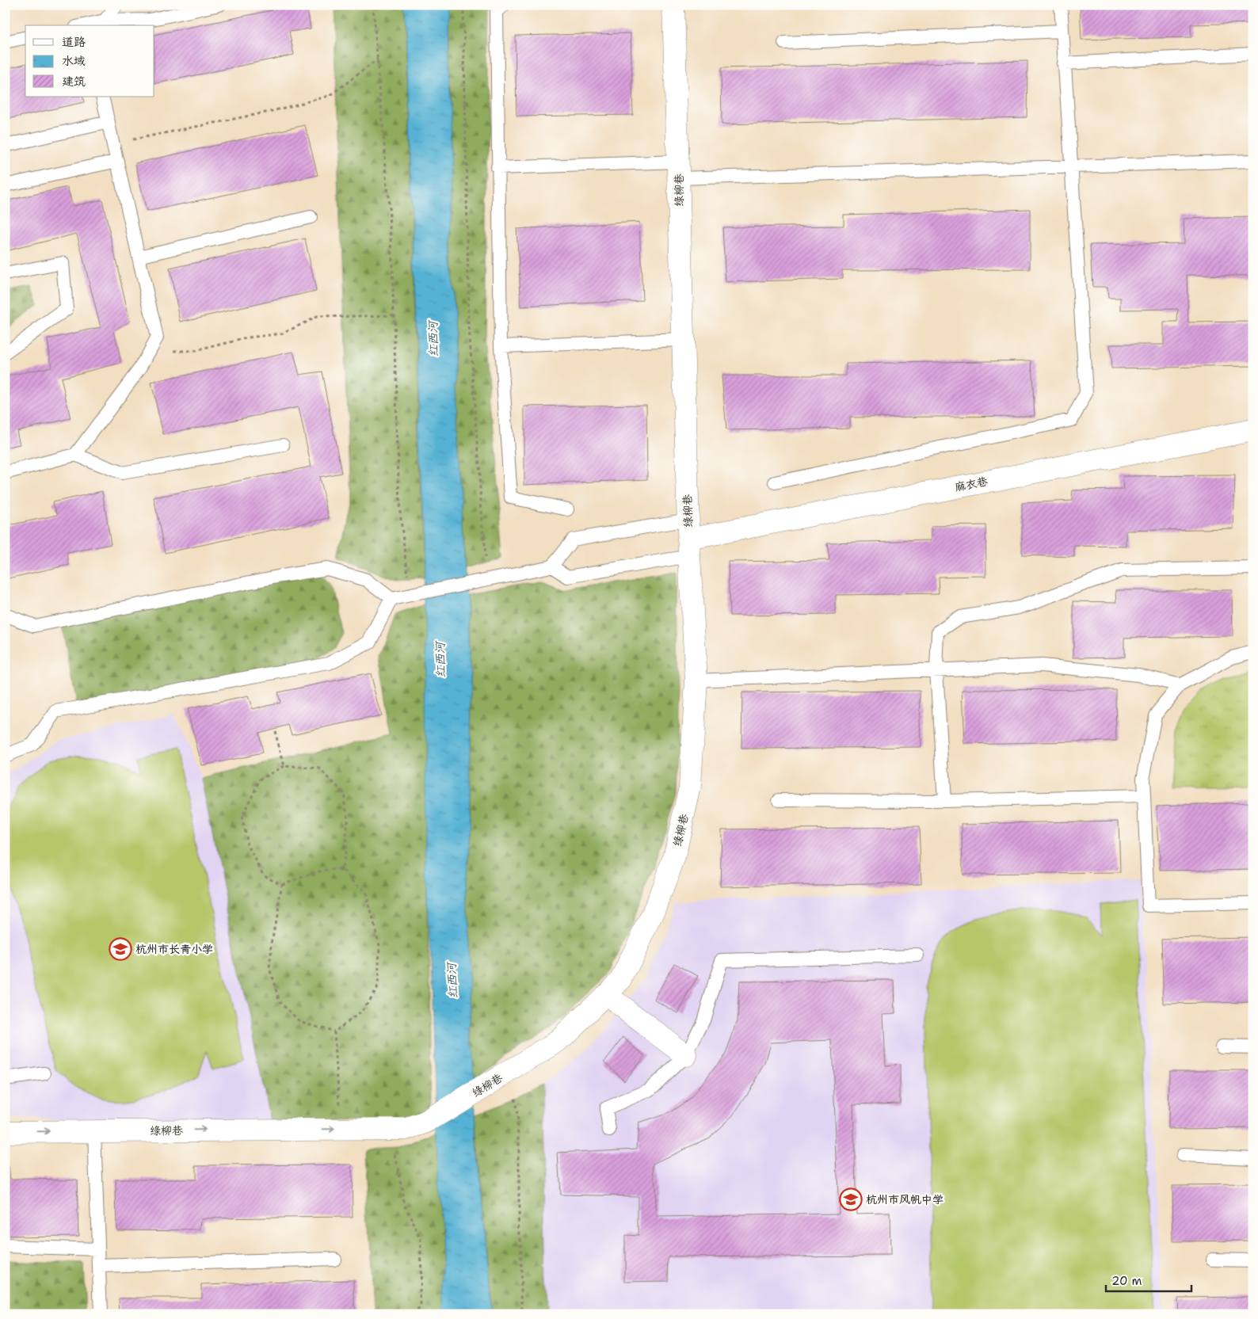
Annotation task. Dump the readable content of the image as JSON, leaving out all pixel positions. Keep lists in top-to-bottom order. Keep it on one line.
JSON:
{"streets":{"street":["绿柳巷","麻衣巷"]},"crossings":[["绿柳巷","麻衣巷"]],"water":["红西河"],"places":{"school or university":["杭州市长青小学","杭州市风帆中学"]},"legend":["道路","水域","建筑"],"scale_bar":"20 m"}
